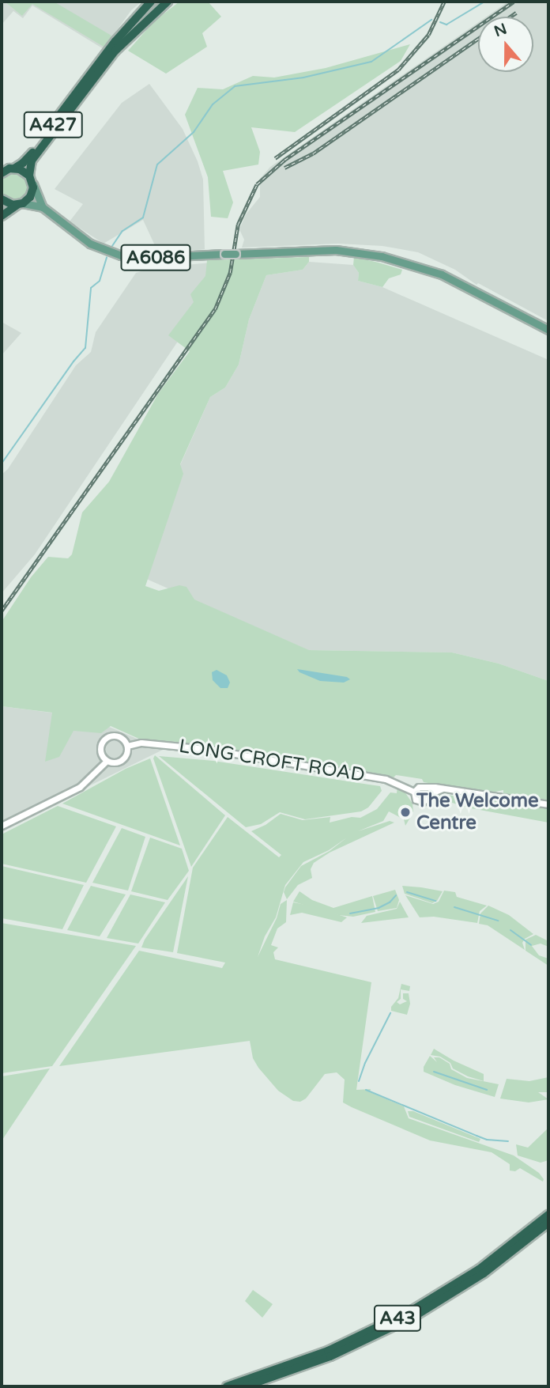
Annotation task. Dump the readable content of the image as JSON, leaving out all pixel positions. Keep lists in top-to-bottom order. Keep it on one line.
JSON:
{"streets":{"highway":["A427","A43"],"main road":["A6086"],"street":["LONG CROFT ROAD"]},"crossings":[["A427","A6086"]],"places":["The Welcome Centre"],"north":"top"}
